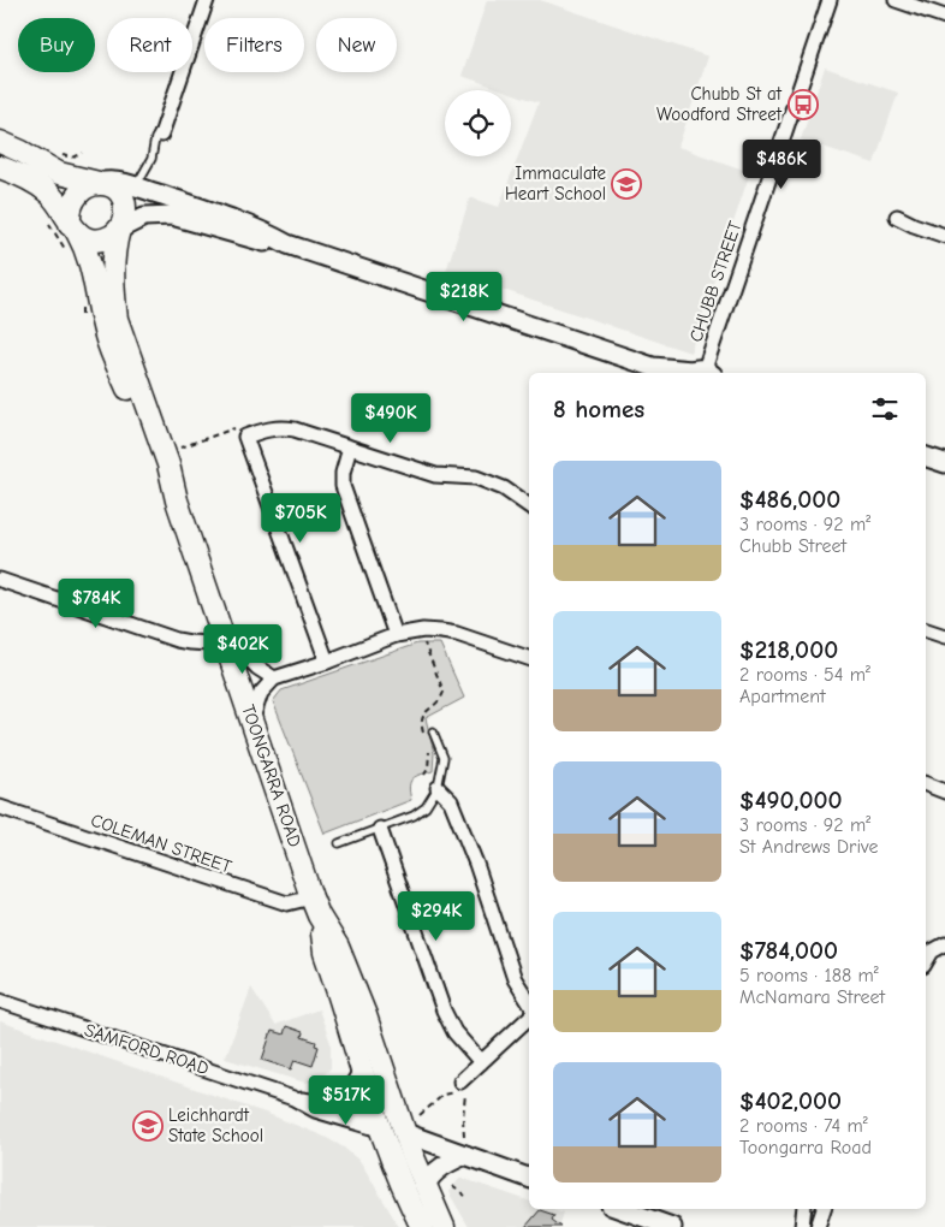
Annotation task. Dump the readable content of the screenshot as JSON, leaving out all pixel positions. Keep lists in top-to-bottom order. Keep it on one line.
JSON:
{"streets":{"main road":["TOONGARRA ROAD","SAMFORD ROAD"],"street":["CHUBB STREET","COLEMAN STREET"]},"crossings":[["TOONGARRA ROAD","COLEMAN STREET"],["TOONGARRA ROAD","SAMFORD ROAD"]],"places":{"bus stop":["Chubb St at Woodford Street"],"school or university":["Immaculate Heart School","Leichhardt State School"]},"page":{"chip":["Buy","Rent","Filters","New"],"price":["$486K","$218K","$490K","$705K","$784K","$402K","$294K","$517K"],"heading":"8 homes","list":[{"name":"$486,000","note":"3 rooms · 92 m² · Chubb Street"},{"name":"$218,000","note":"2 rooms · 54 m² · Apartment"},{"name":"$490,000","note":"3 rooms · 92 m² · St Andrews Drive"},{"name":"$784,000","note":"5 rooms · 188 m² · McNamara Street"},{"name":"$402,000","note":"2 rooms · 74 m² · Toongarra Road"}]}}
